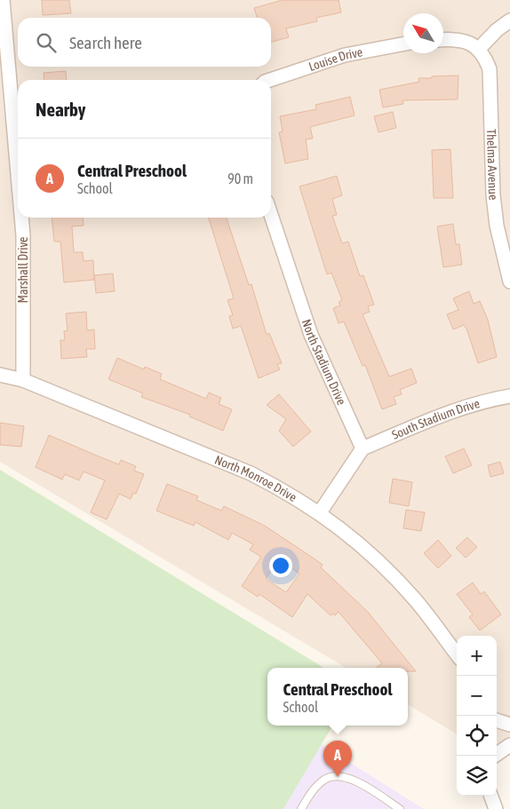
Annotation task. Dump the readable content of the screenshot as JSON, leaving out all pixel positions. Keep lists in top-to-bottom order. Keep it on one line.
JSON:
{"streets":{"street":["Louise Drive","Thelma Avenue","Marshall Drive","North Stadium Drive","South Stadium Drive","North Monroe Drive"]},"crossings":[["Marshall Drive","North Monroe Drive"],["North Stadium Drive","South Stadium Drive"]],"north":"top left","page":{"search":"Search here","heading":"Nearby","list":[{"mark":"A","name":"Central Preschool","note":"School","value":"90 m"}],"map_buttons":["+","−"],"popup":["Central Preschool","School"],"pins":"A"}}
